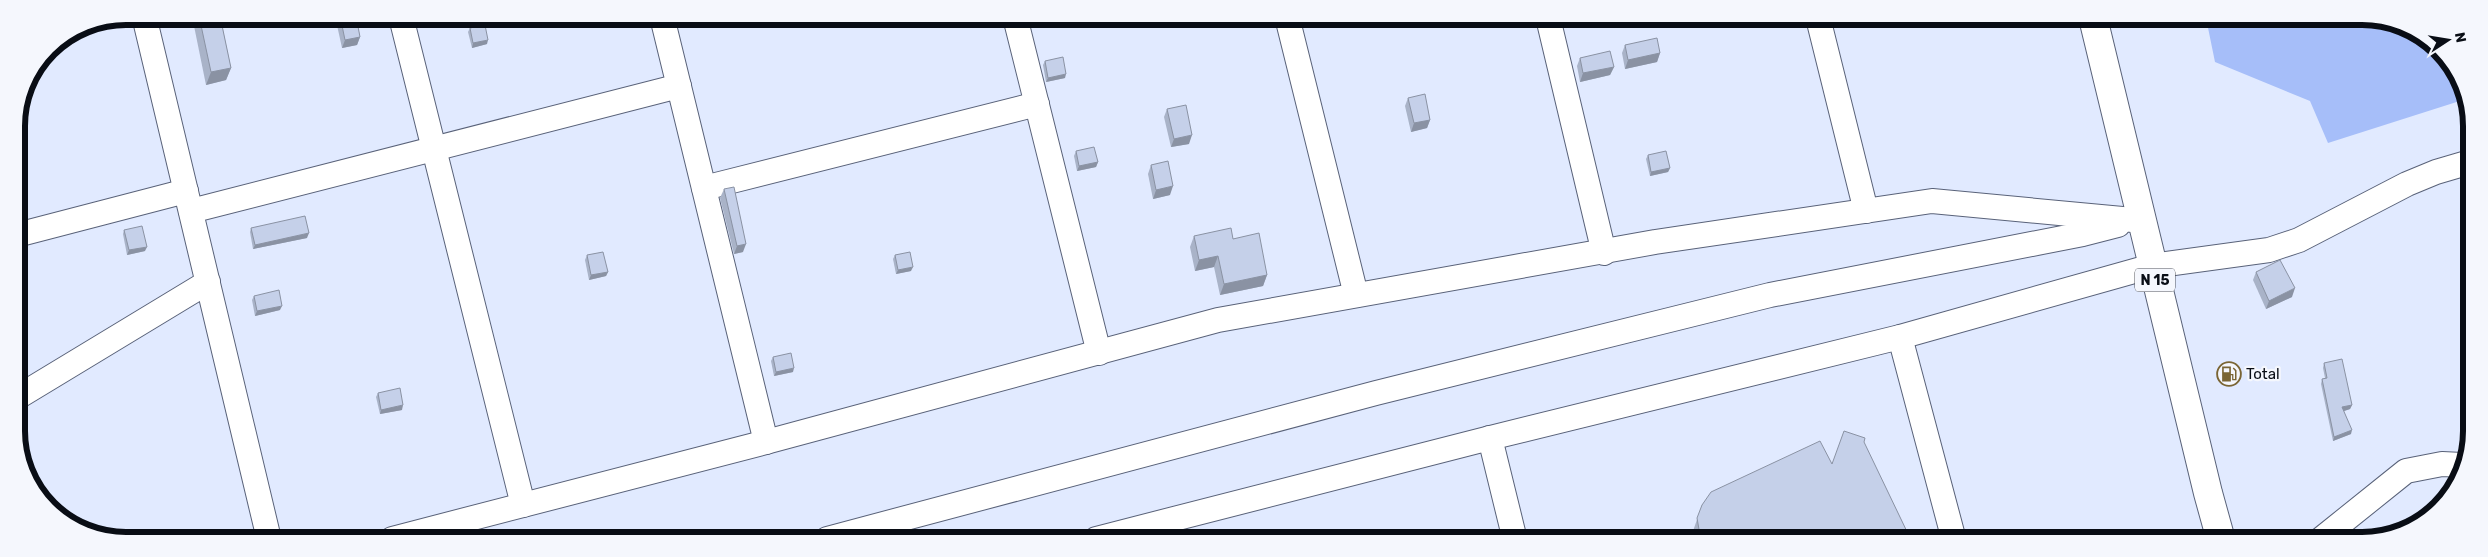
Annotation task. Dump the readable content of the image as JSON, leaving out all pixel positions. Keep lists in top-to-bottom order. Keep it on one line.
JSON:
{"streets":{"main road":["N 15"]},"places":{"fuel station":["Total"]},"north":"right"}
